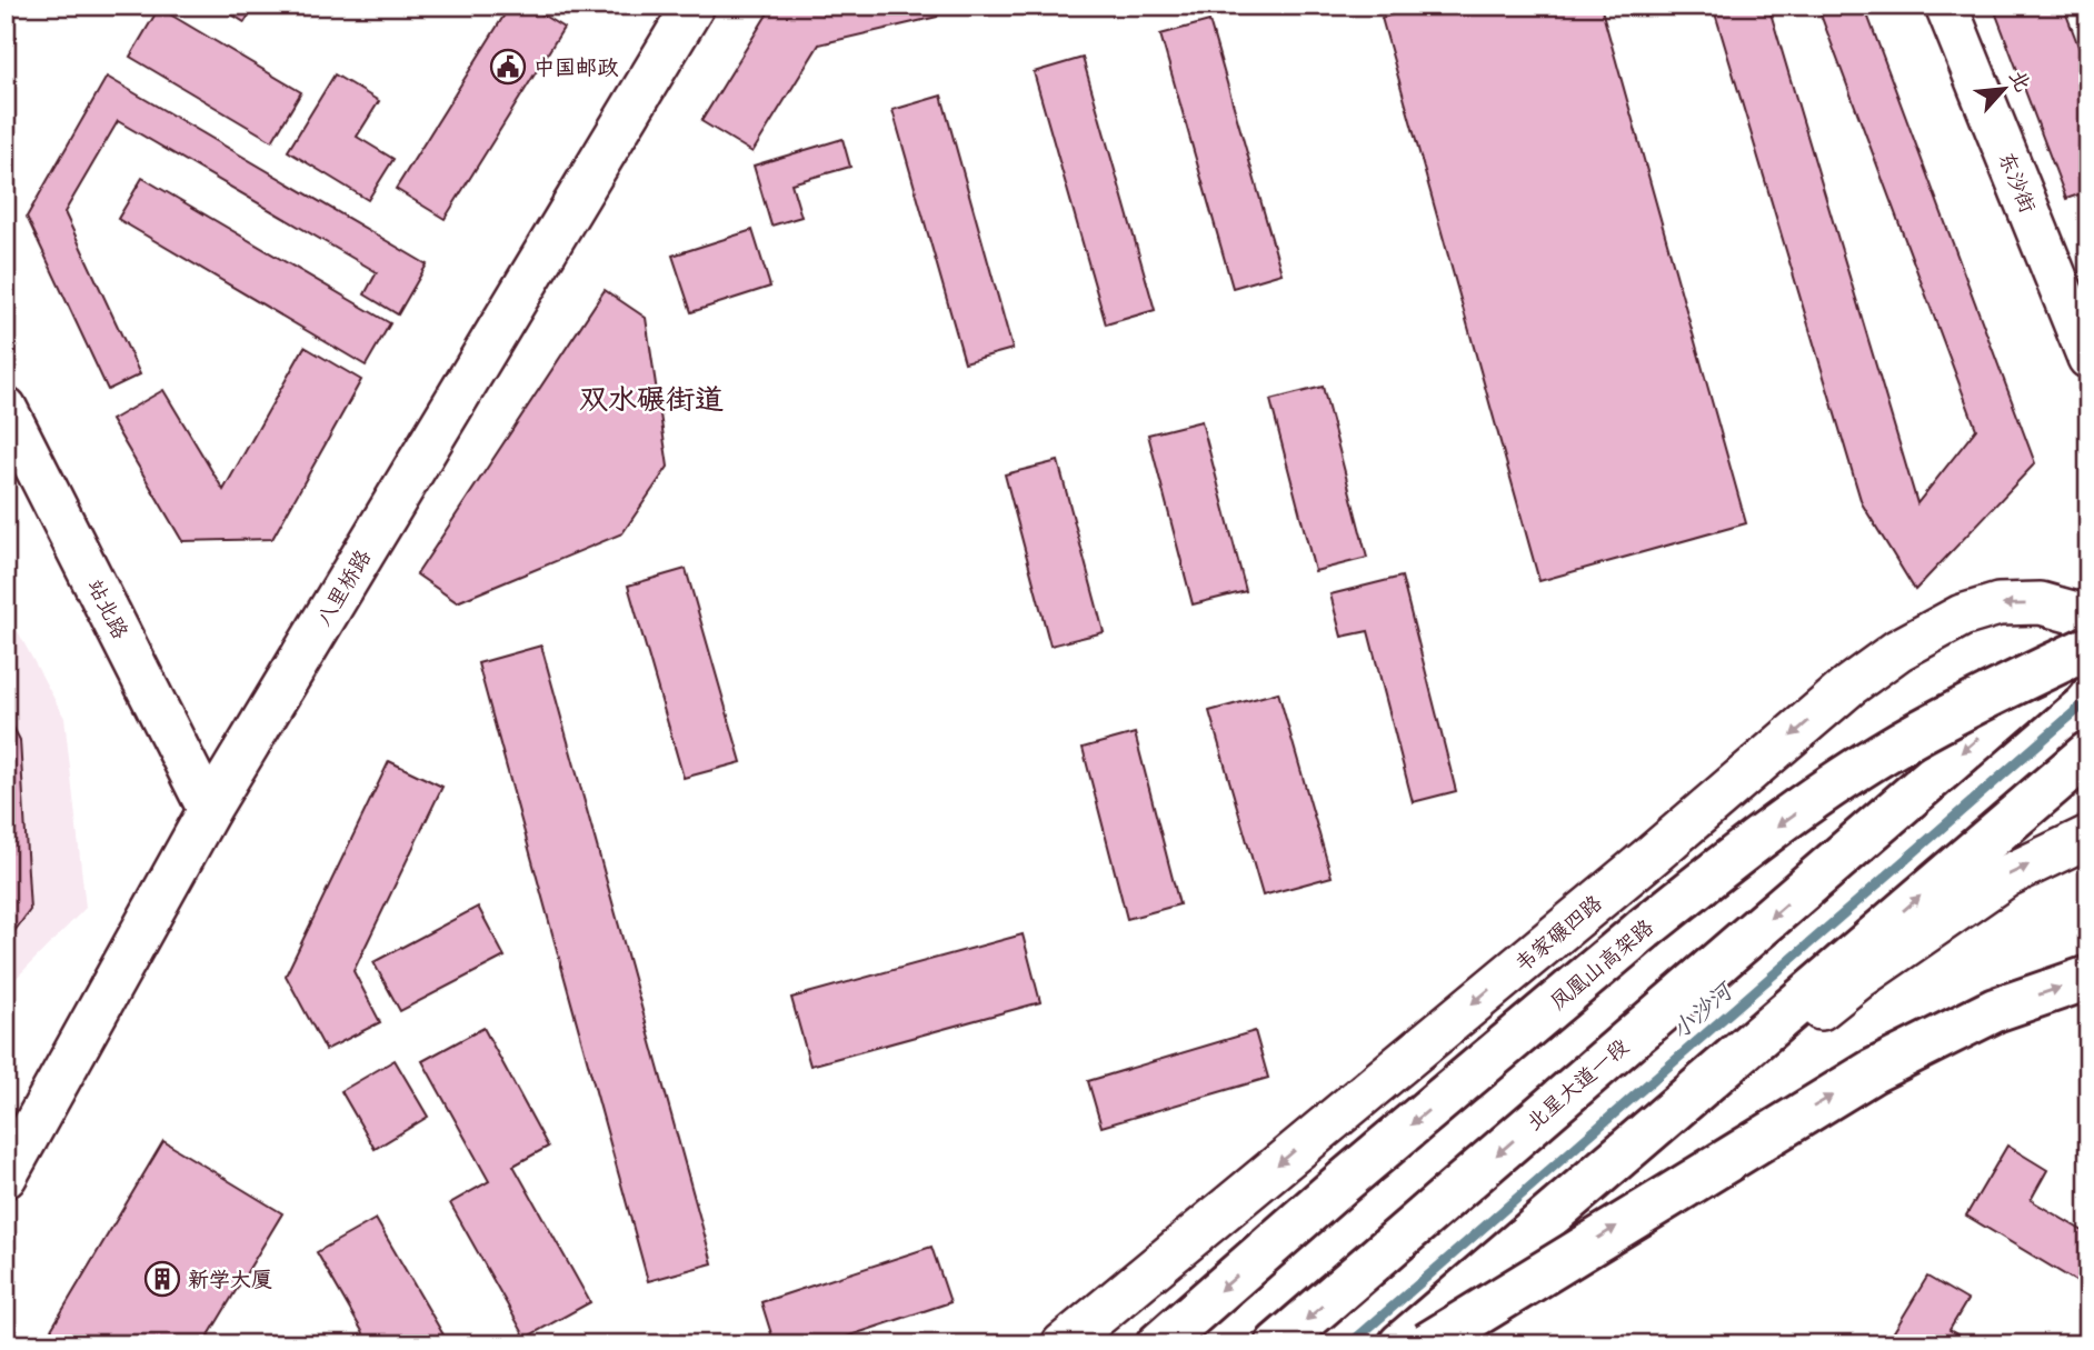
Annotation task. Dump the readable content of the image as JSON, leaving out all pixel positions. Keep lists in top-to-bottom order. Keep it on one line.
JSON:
{"streets":{"highway":["凤凰山高架路","北星大道一段"],"street":["东沙街","八里桥路","站北路","韦家碾四路"]},"crossings":[["八里桥路","站北路"],["凤凰山高架路","北星大道一段"]],"districts":["双水碾街道"],"water":["小沙河"],"places":{"public building":["中国邮政"],"building":["新学大厦"]},"north":"top right"}
